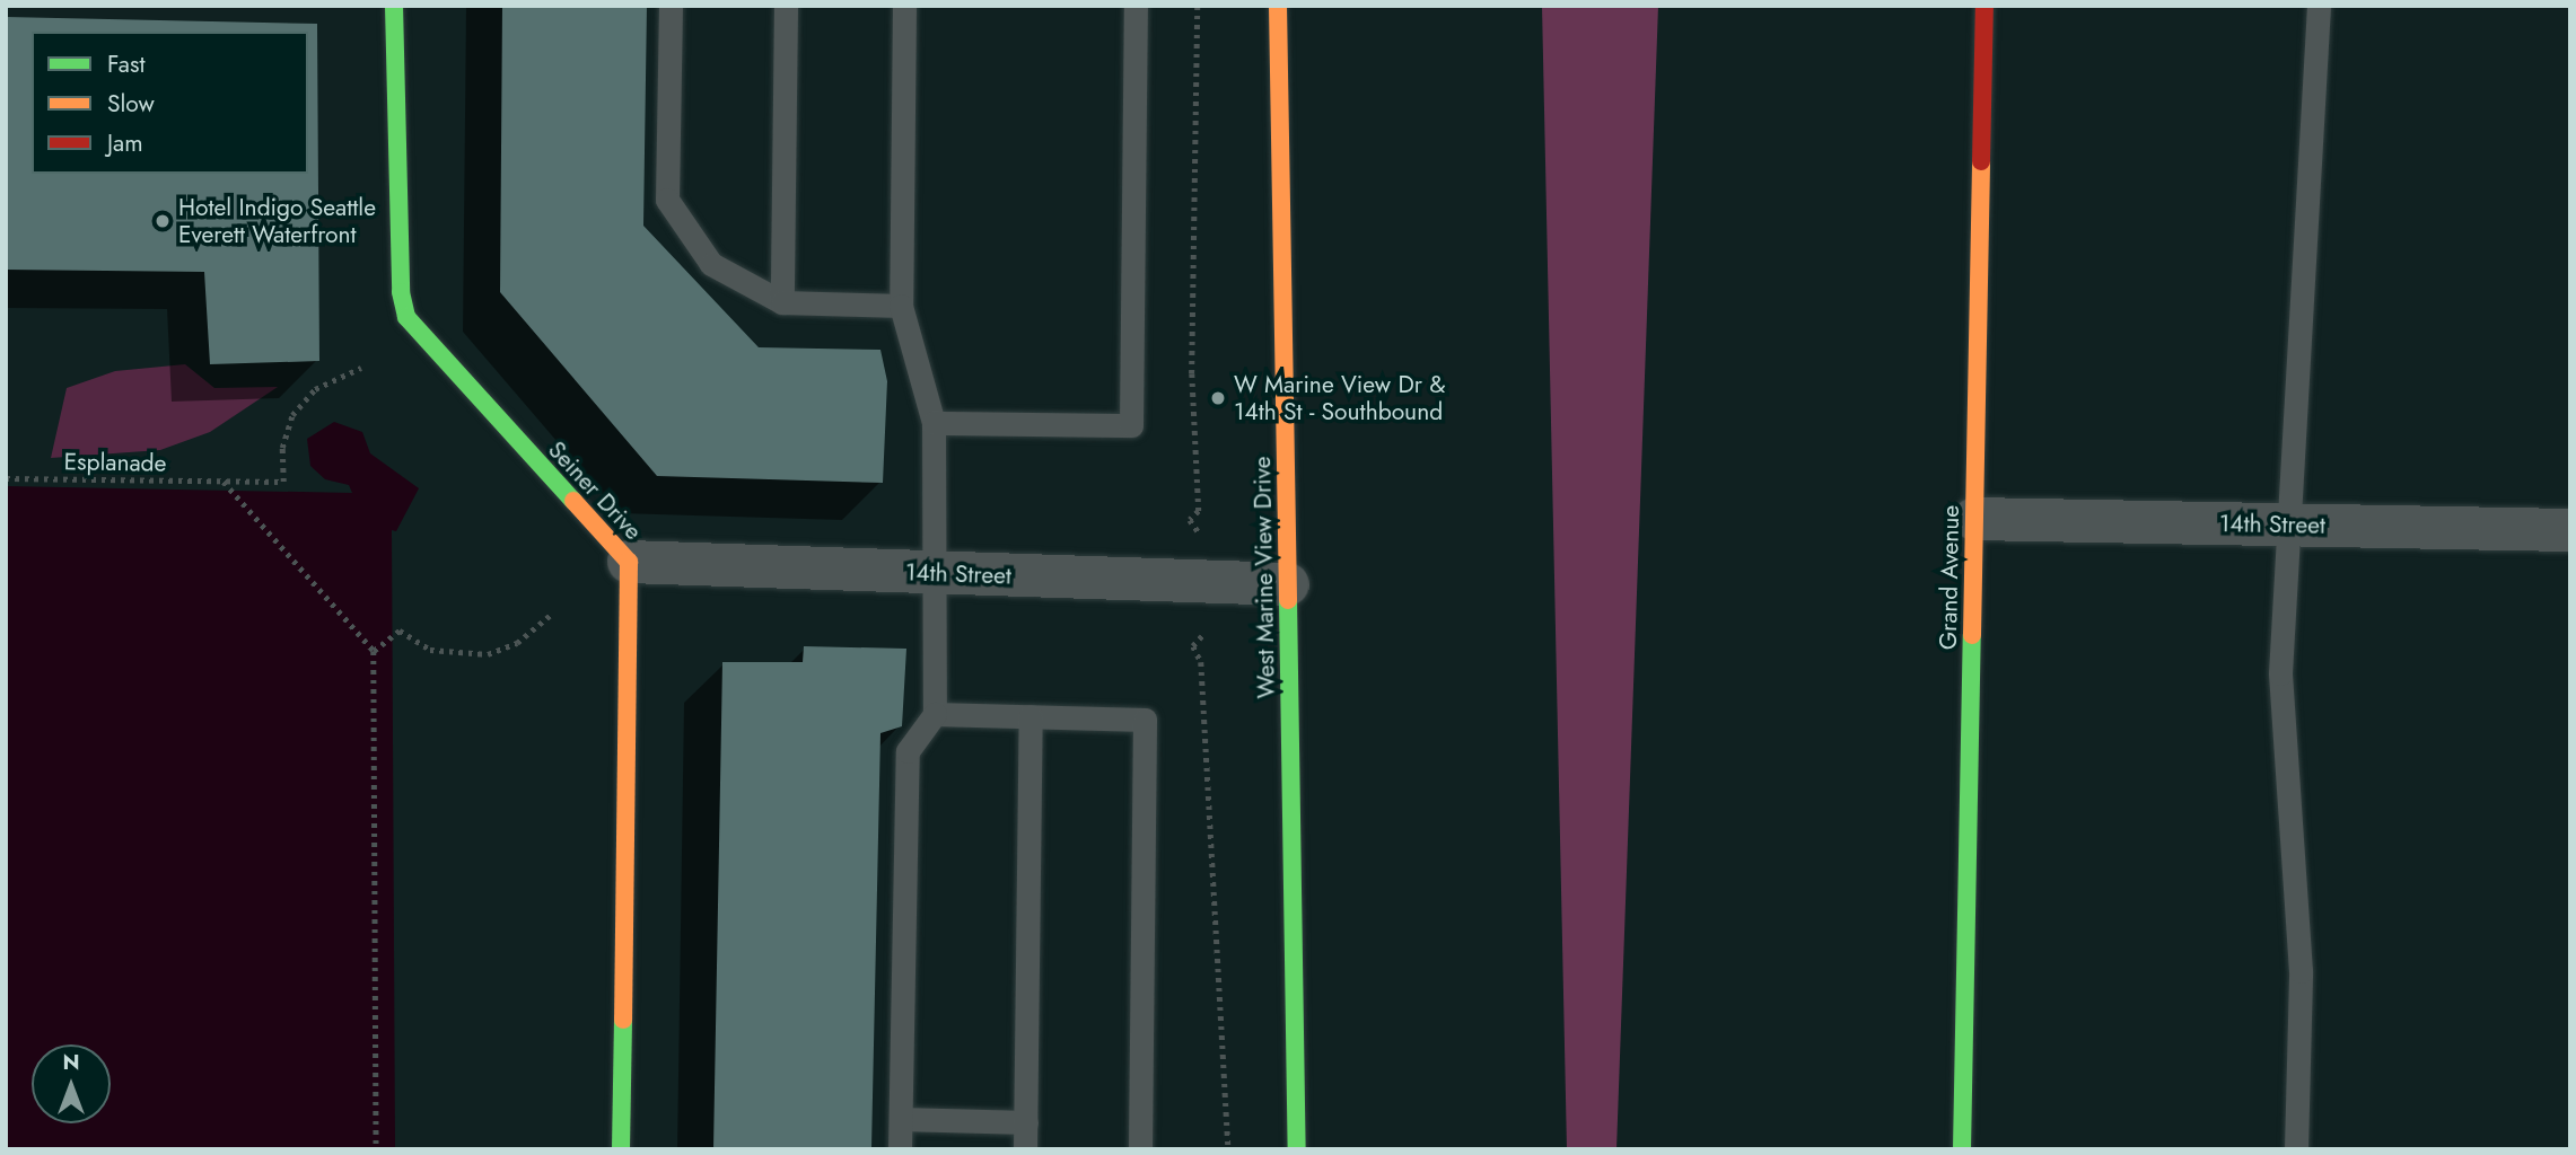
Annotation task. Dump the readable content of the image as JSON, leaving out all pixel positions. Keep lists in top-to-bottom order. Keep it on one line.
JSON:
{"streets":{"street":["Seiner Drive","14th Street","West Marine View Drive","Grand Avenue"],"path":["Esplanade"]},"crossings":[["Seiner Drive","14th Street"],["14th Street","West Marine View Drive"],["14th Street","Grand Avenue"]],"places":["Hotel Indigo Seattle Everett Waterfront","W Marine View Dr & 14th St - Southbound"],"legend":["Fast","Slow","Jam"],"north":"top"}
